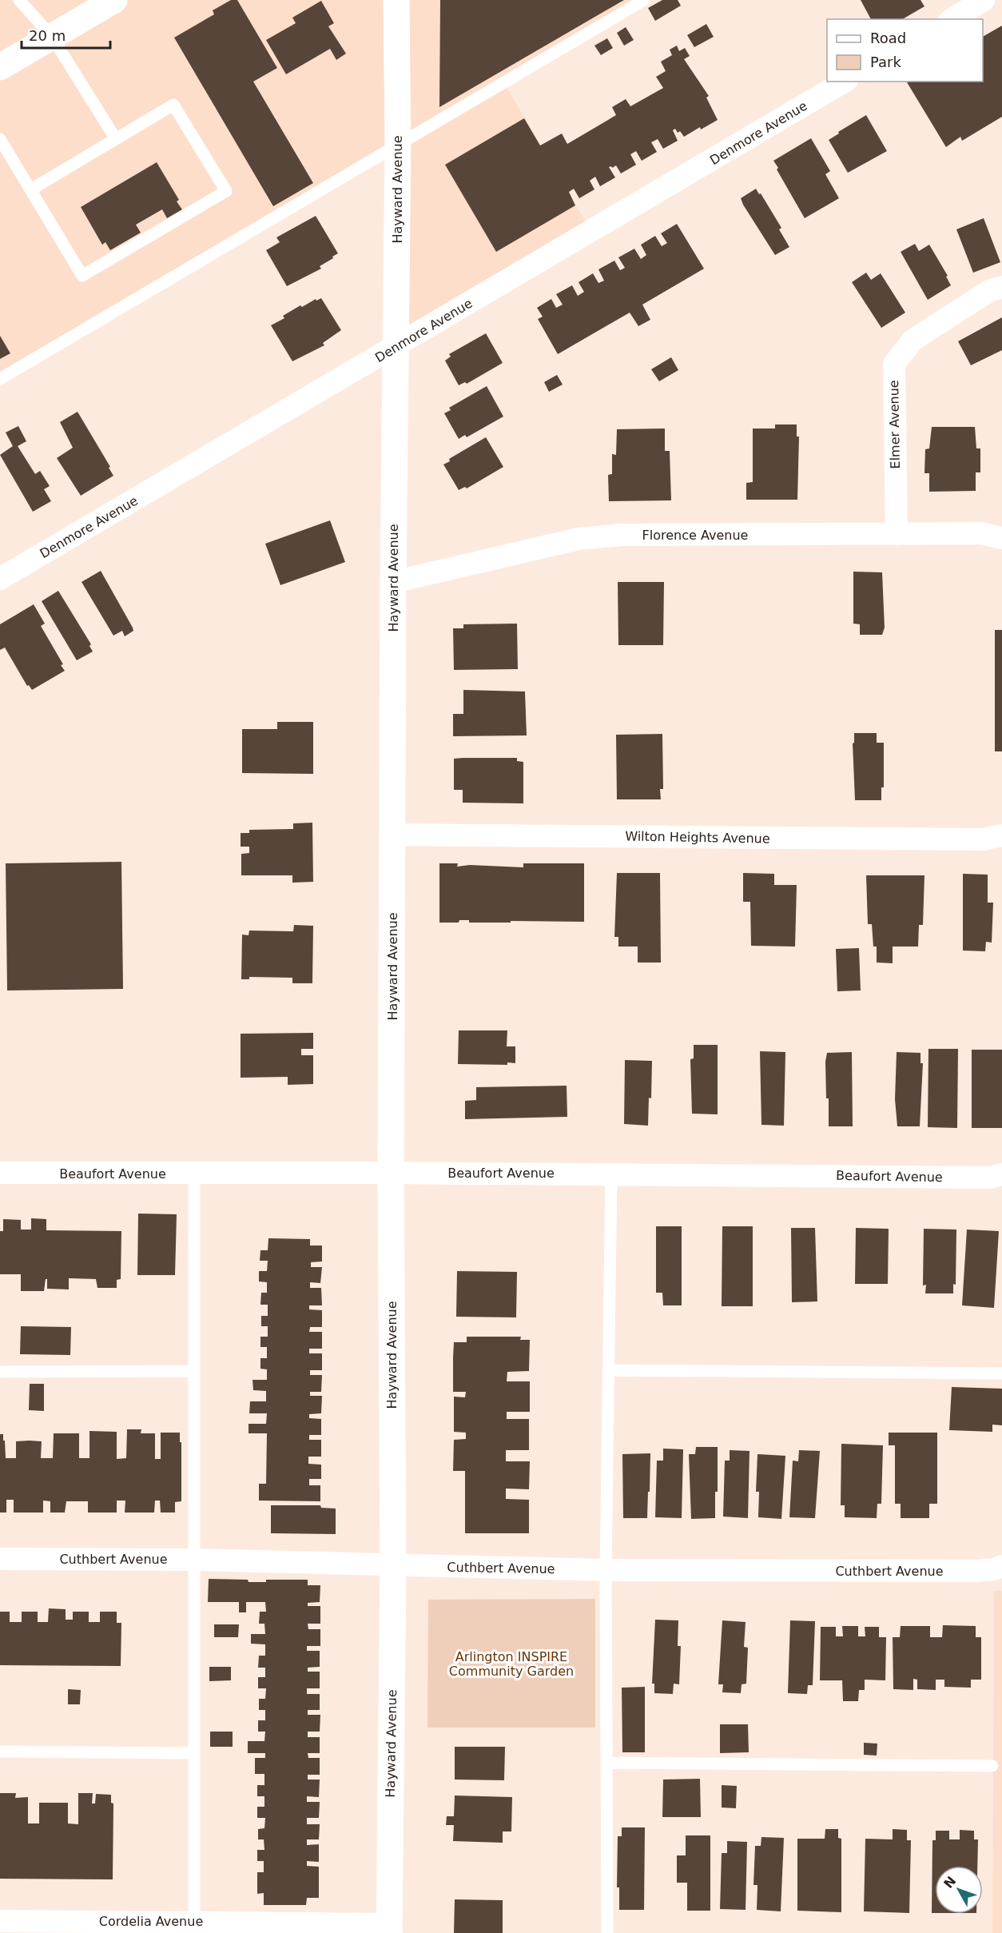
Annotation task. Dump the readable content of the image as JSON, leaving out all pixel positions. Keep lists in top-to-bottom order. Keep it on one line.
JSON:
{"streets":{"street":["Denmore Avenue","Hayward Avenue","Elmer Avenue","Florence Avenue","Wilton Heights Avenue","Beaufort Avenue","Cuthbert Avenue","Cordelia Avenue"]},"crossings":[["Denmore Avenue","Hayward Avenue"],["Hayward Avenue","Florence Avenue"],["Hayward Avenue","Wilton Heights Avenue"],["Hayward Avenue","Beaufort Avenue"],["Hayward Avenue","Cuthbert Avenue"],["Hayward Avenue","Cordelia Avenue"],["Elmer Avenue","Florence Avenue"]],"parks":["Arlington INSPIRE Community Garden"],"legend":["Road","Park"],"scale_bar":"20 m","north":"top left"}
